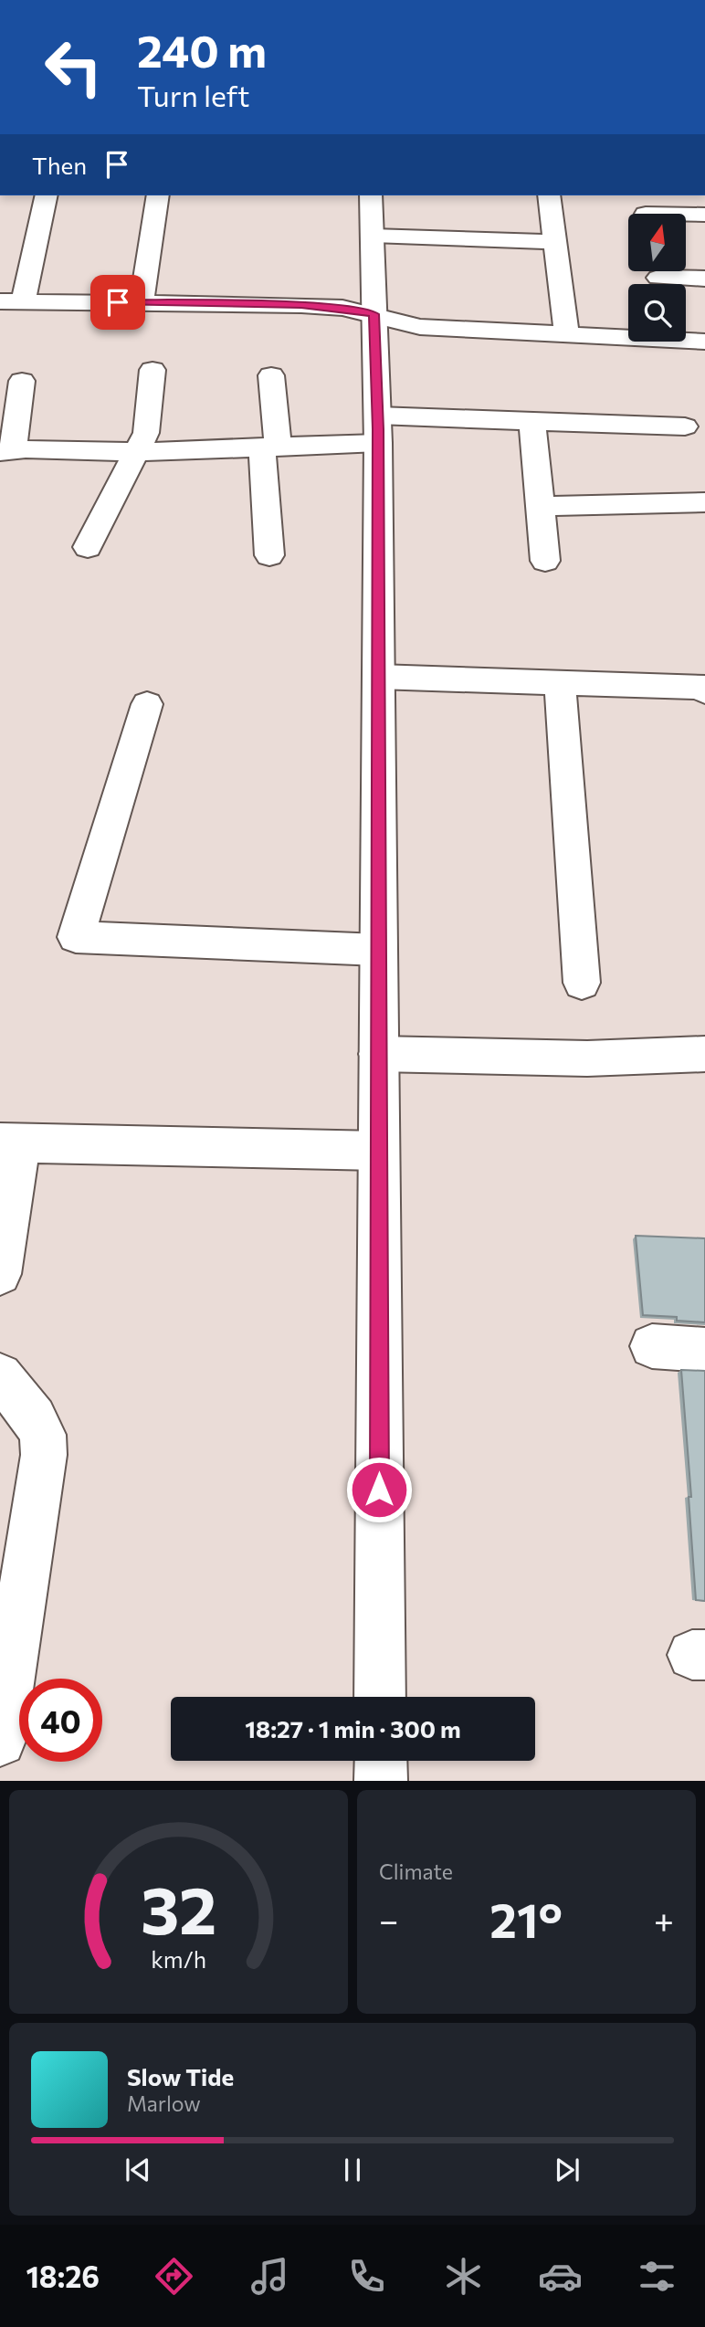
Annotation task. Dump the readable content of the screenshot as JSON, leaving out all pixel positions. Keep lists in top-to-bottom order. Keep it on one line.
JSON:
{"north":"top","page":{"turn":["240 m","Turn left"],"then":"Then","limit":"40","trip":"18:27 · 1 min · 300 m","tile":"Climate","heat":["−","21°","+"],"song":["Slow Tide","Marlow"],"tabs":"18:26","gauge":["32","km/h"]}}
